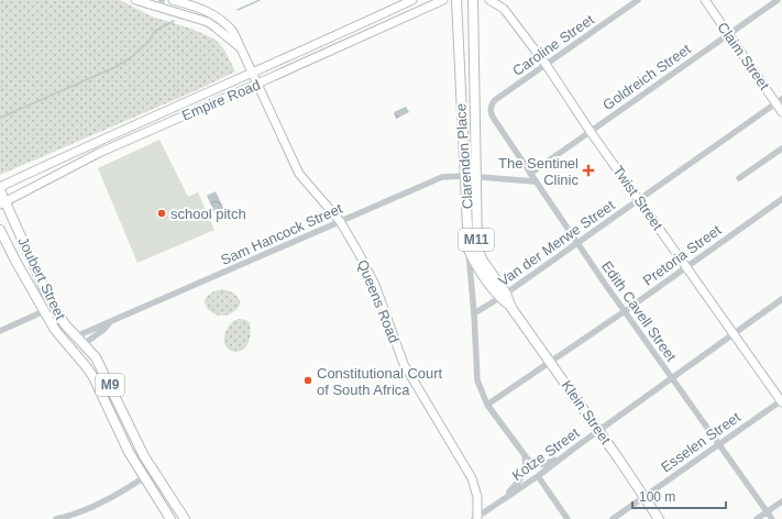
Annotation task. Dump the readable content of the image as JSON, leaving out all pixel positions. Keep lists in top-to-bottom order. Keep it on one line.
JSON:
{"streets":{"main road":["Clarendon Place","M11","Joubert Street","M9","Klein Street"],"street":["Caroline Street","Claim Street","Goldreich Street","Empire Road","Twist Street","Sam Hancock Street","Van der Merwe Street","Pretoria Street","Queens Road","Edith Cavell Street","Esselen Street","Kotze Street"]},"crossings":[["Caroline Street","Twist Street"],["Caroline Street","Edith Cavell Street"],["Claim Street","Goldreich Street"],["Claim Street","Van der Merwe Street"],["Goldreich Street","Twist Street"],["Goldreich Street","Edith Cavell Street"],["Empire Road","Joubert Street"],["Empire Road","Queens Road"],["Clarendon Place","Sam Hancock Street"],["Clarendon Place","Van der Merwe Street"],["Clarendon Place","Pretoria Street"],["Clarendon Place","Klein Street"],["Clarendon Place","Kotze Street"],["Twist Street","Van der Merwe Street"],["Twist Street","Pretoria Street"],["Twist Street","Esselen Street"],["Twist Street","Kotze Street"],["Sam Hancock Street","Joubert Street"],["Sam Hancock Street","Queens Road"],["Van der Merwe Street","Edith Cavell Street"],["Van der Merwe Street","Klein Street"],["Pretoria Street","Edith Cavell Street"],["Pretoria Street","Klein Street"],["Queens Road","Kotze Street"],["Edith Cavell Street","Esselen Street"],["Edith Cavell Street","Kotze Street"],["Klein Street","Esselen Street"],["Klein Street","Kotze Street"]],"places":{"health":["The Sentinel Clinic"],"other":["school pitch","Constitutional Court of South Africa"]},"scale_bar":"100 m"}
